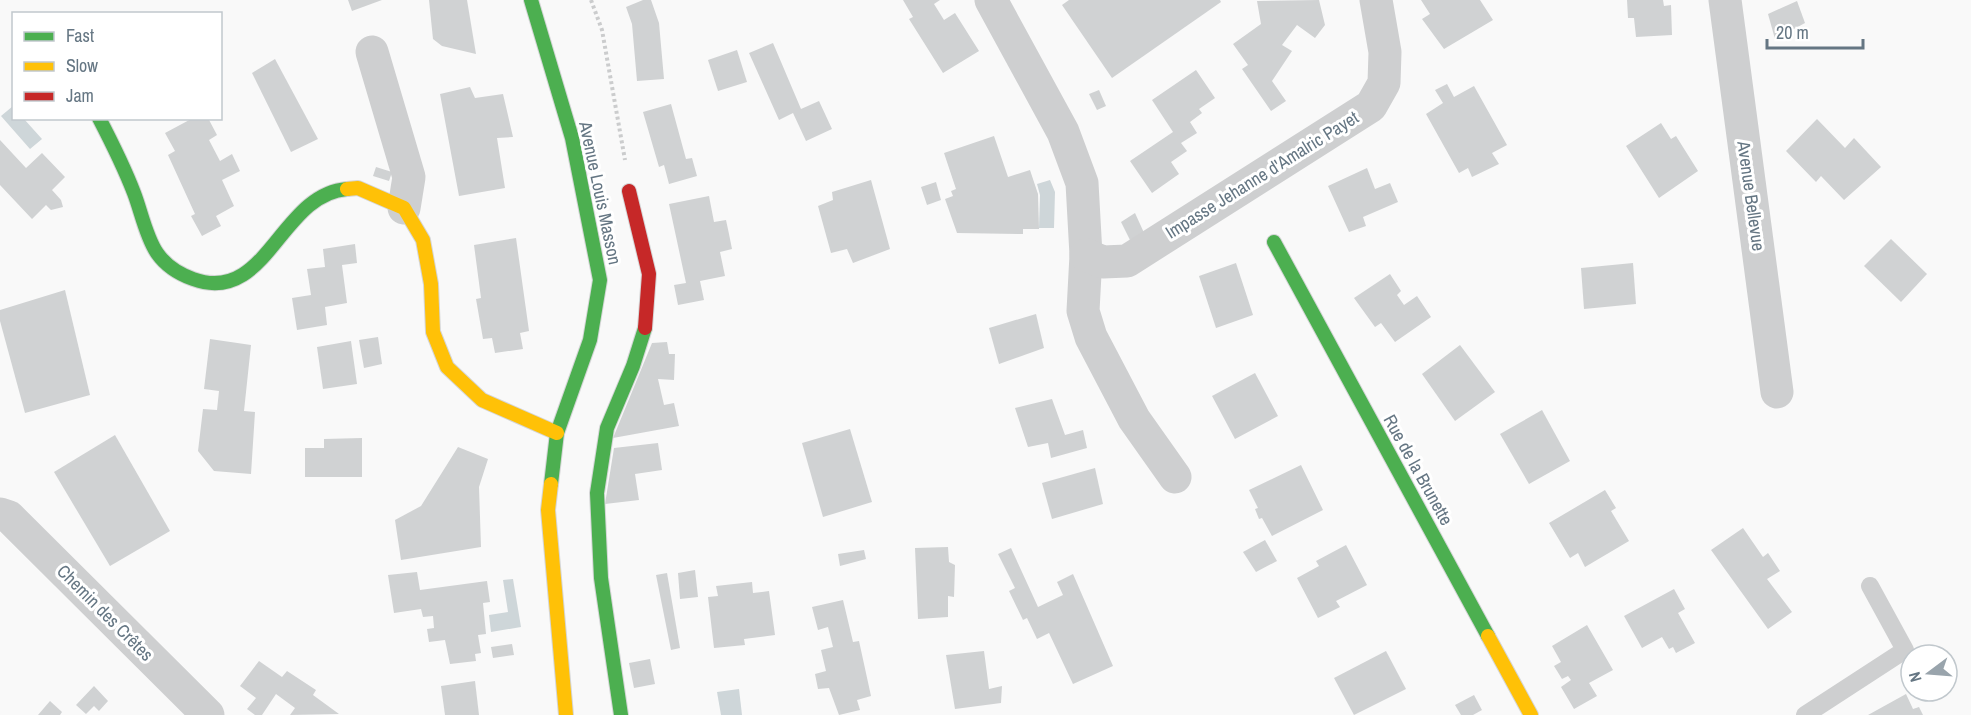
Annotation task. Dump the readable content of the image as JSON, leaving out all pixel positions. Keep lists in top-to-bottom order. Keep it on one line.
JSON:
{"streets":{"street":["Impasse Jehanne d'Amalric Payet","Avenue Louis Masson","Avenue Bellevue","Rue de la Brunette","Chemin des Crêtes"]},"legend":["Fast","Slow","Jam"],"scale_bar":"20 m","north":"left"}
